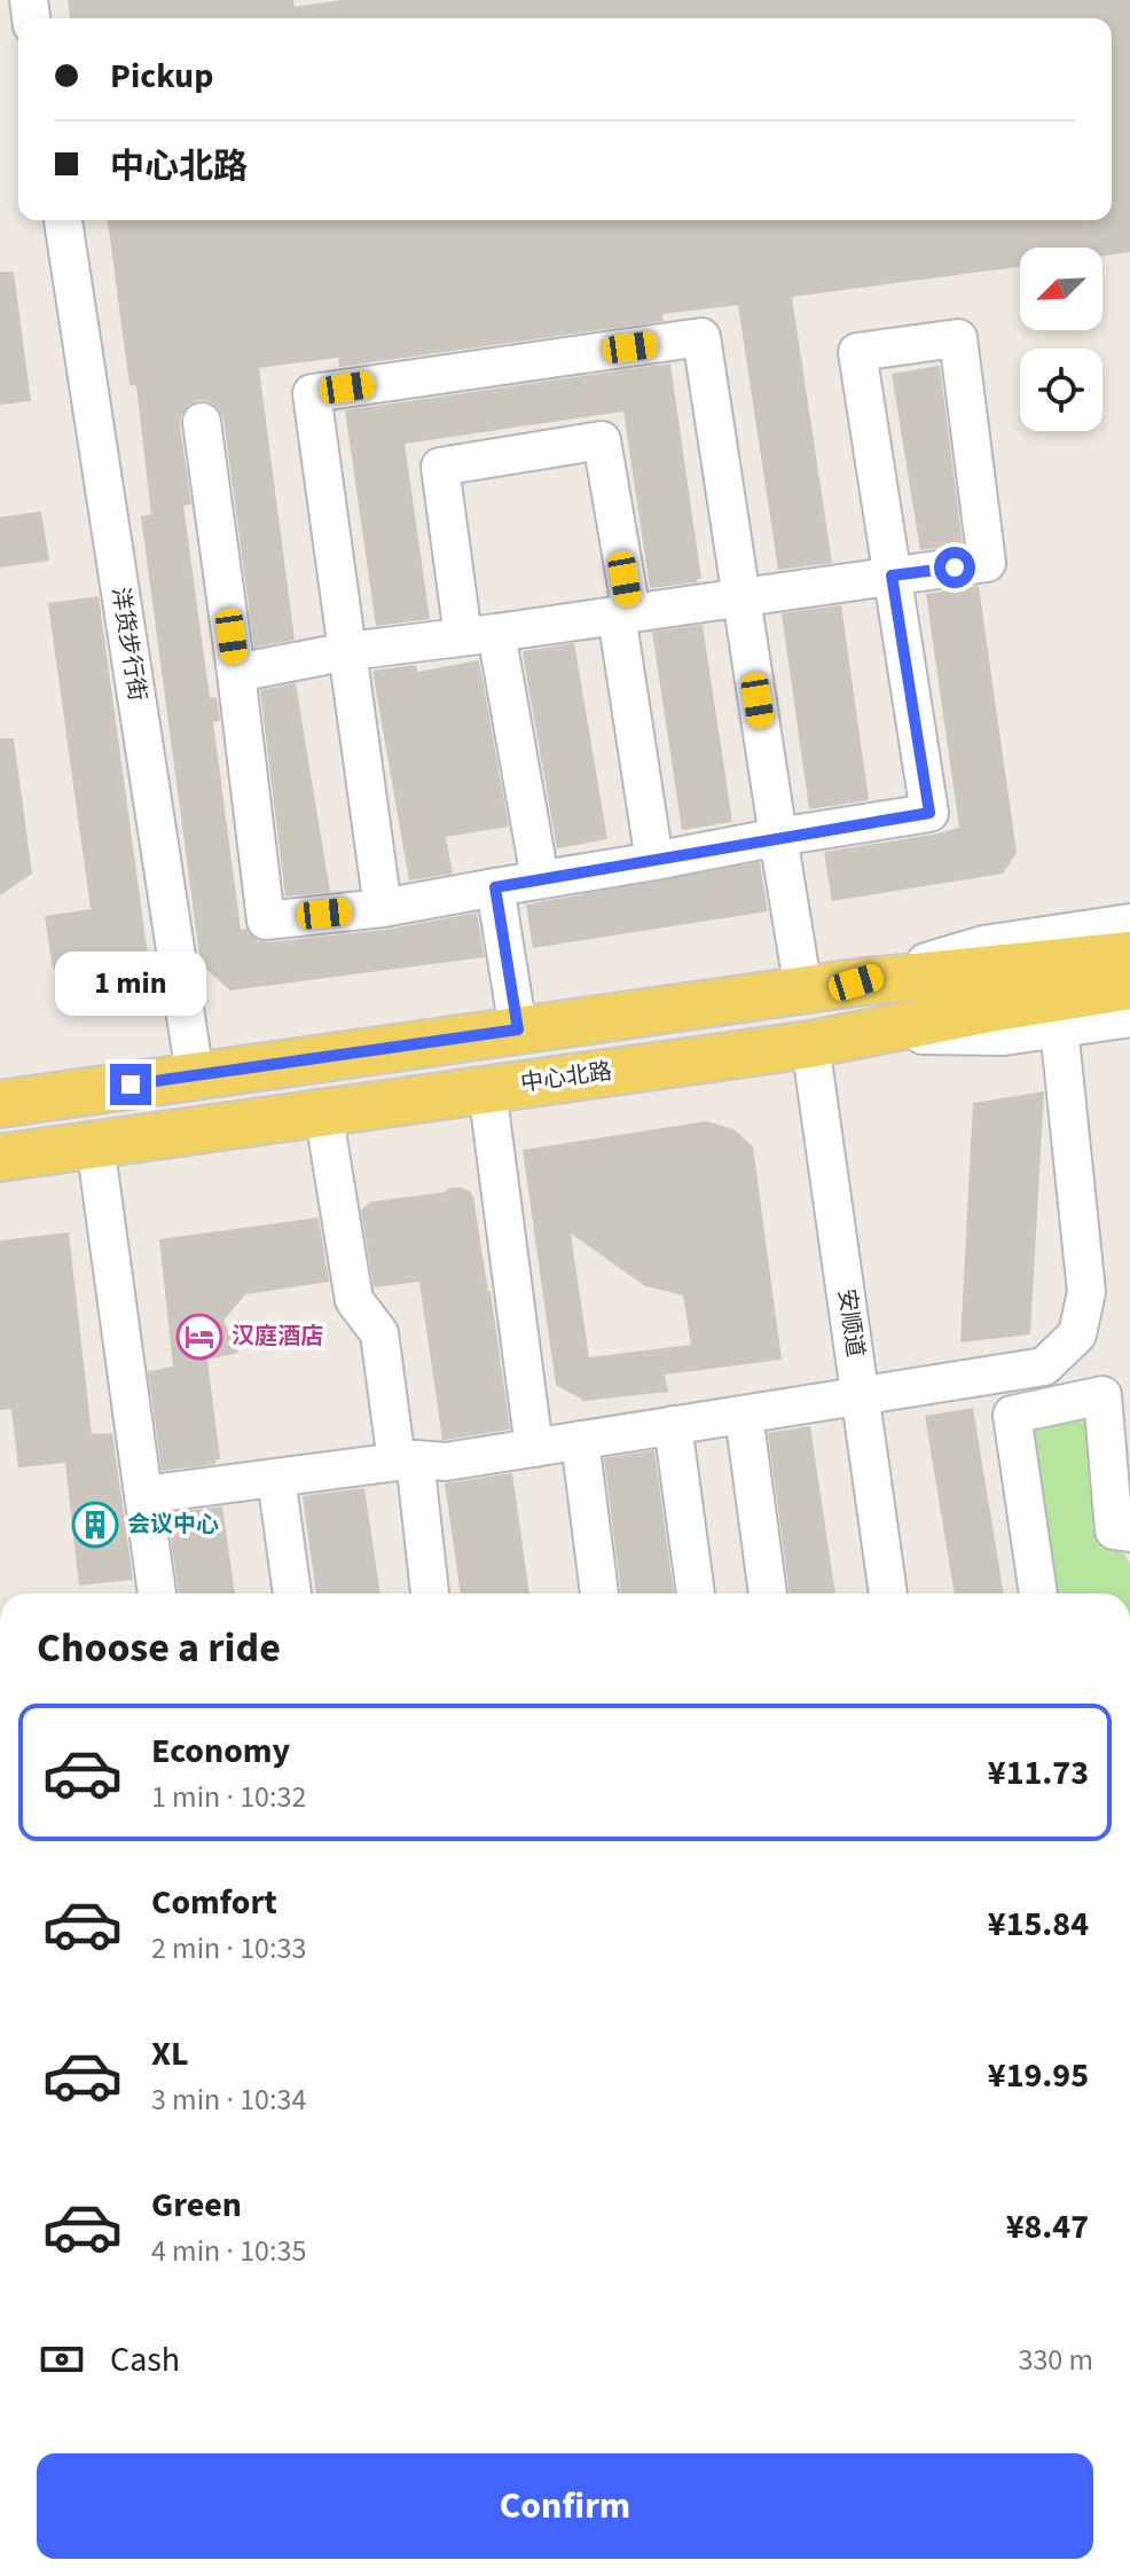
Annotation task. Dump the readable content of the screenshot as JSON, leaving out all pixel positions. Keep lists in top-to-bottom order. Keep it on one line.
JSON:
{"streets":{"main road":["中心北路"],"street":["洋货步行街","安顺道"]},"crossings":[["中心北路","安顺道"]],"places":{"hotel":["汉庭酒店"],"building":["会议中心"]},"north":"bottom left","page":{"banner":["Pickup","中心北路"],"bubble":"1 min","heading":"Choose a ride","list":[{"name":"Economy","note":"1 min · 10:32","value":"¥11.73"},{"name":"Comfort","note":"2 min · 10:33","value":"¥15.84"},{"name":"XL","note":"3 min · 10:34","value":"¥19.95"},{"name":"Green","note":"4 min · 10:35","value":"¥8.47"}],"pay":["Cash","330 m"],"buttons":"Confirm"}}
